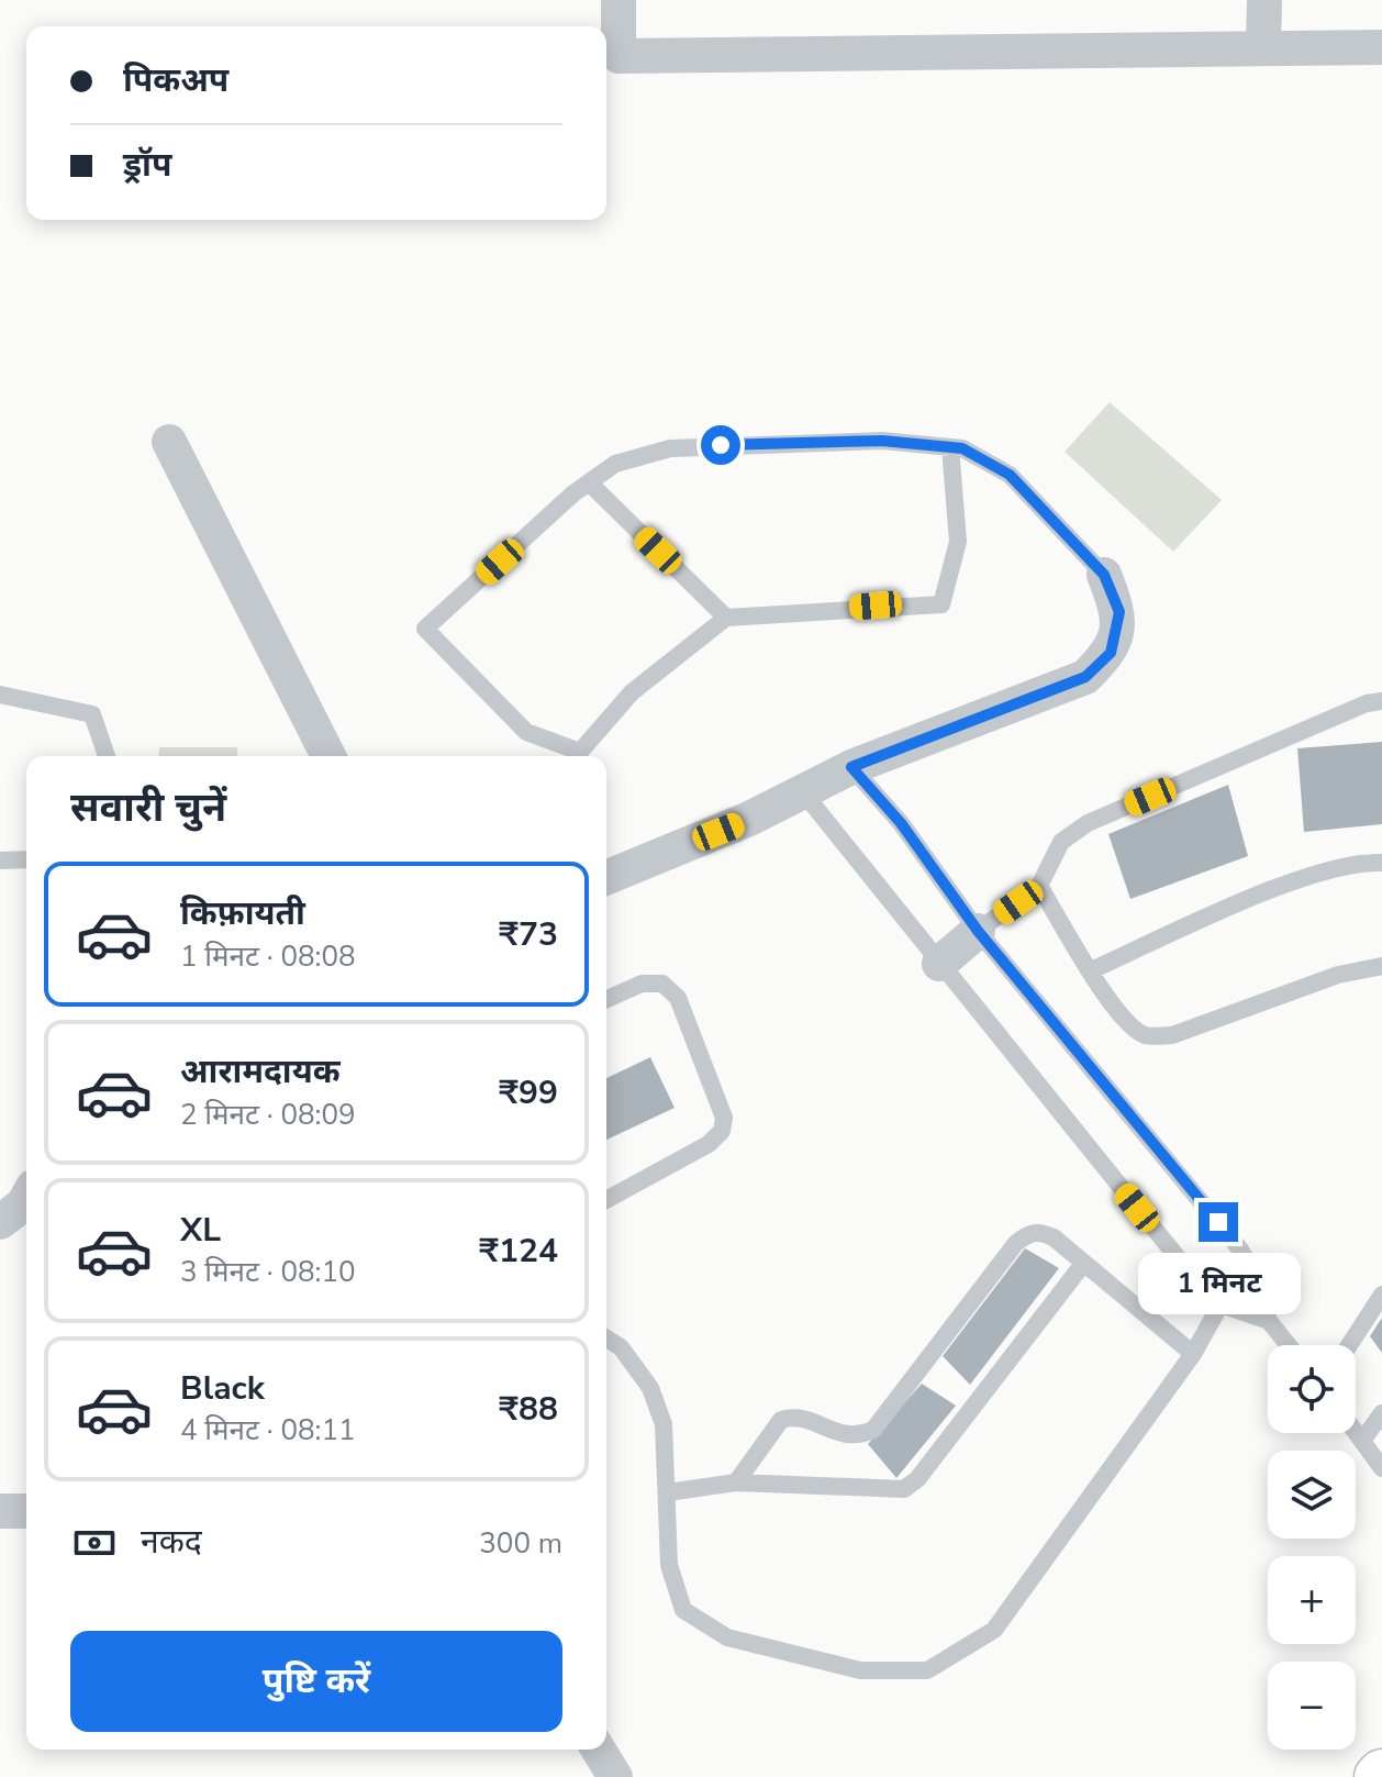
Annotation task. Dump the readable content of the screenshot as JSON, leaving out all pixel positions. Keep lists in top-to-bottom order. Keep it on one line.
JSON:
{"page":{"banner":["पिकअप","ड्रॉप"],"heading":"सवारी चुनें","list":[{"name":"किफ़ायती","note":"1 मिनट · 08:08","value":"₹73"},{"name":"आरामदायक","note":"2 मिनट · 08:09","value":"₹99"},{"name":"XL","note":"3 मिनट · 08:10","value":"₹124"},{"name":"Black","note":"4 मिनट · 08:11","value":"₹88"}],"bubble":"1 मिनट","map_buttons":["+","−"],"pay":["नकद","300 m"],"buttons":"पुष्टि करें"}}
